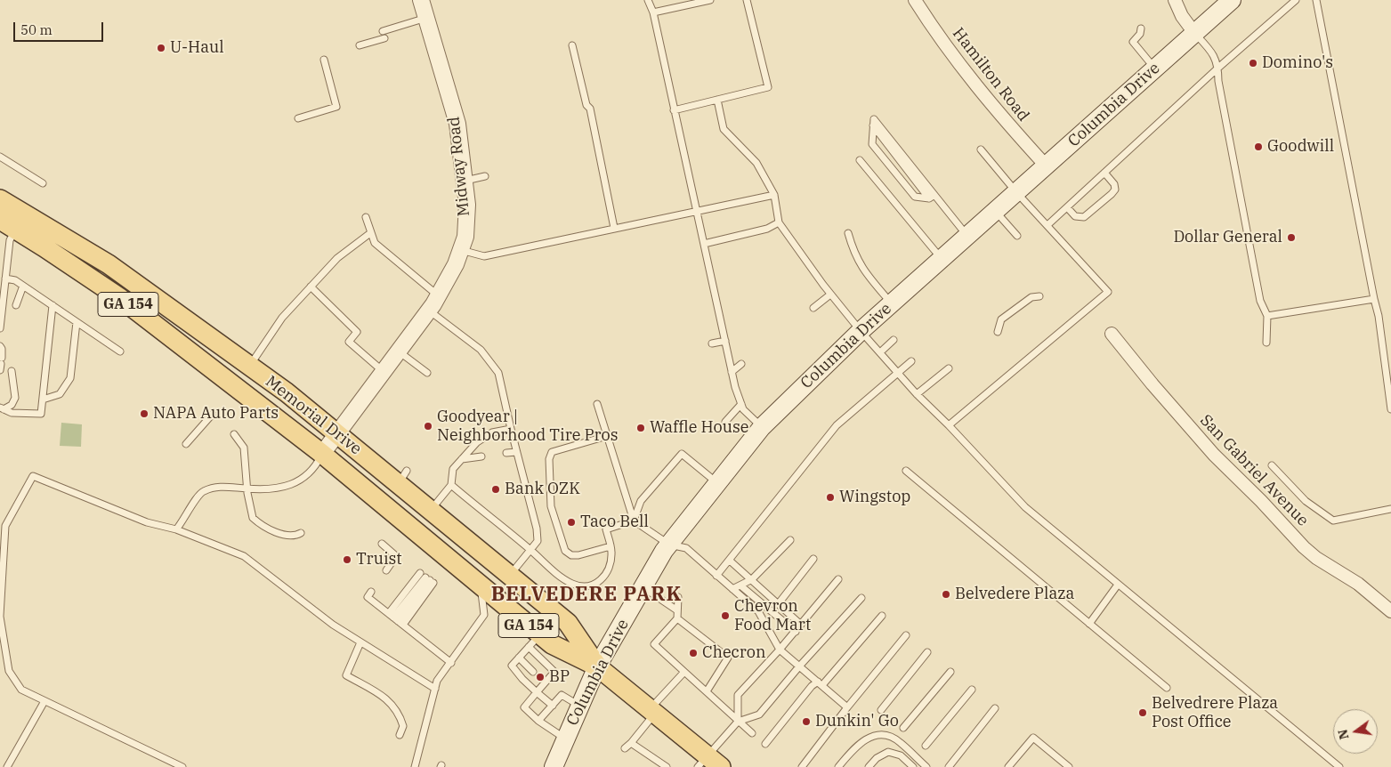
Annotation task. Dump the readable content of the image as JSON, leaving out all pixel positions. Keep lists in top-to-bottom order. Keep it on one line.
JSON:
{"streets":{"main road":["Columbia Drive","GA 154","Memorial Drive"],"street":["Hamilton Road","Midway Road","San Gabriel Avenue"]},"crossings":[["Hamilton Road","Columbia Drive"],["Columbia Drive","Memorial Drive"],["Midway Road","Memorial Drive"]],"districts":["BELVEDERE PARK"],"places":["U-Haul","Domino's","Goodwill","Dollar General","NAPA Auto Parts","Goodyear | Neighborhood Tire Pros","Waffle House","Bank OZK","Wingstop","Taco Bell","Truist","Belvedere Plaza","Chevron Food Mart","Checron","BP","Belvedrere Plaza Post Office","Dunkin' Go"],"scale_bar":"50 m","north":"left"}
